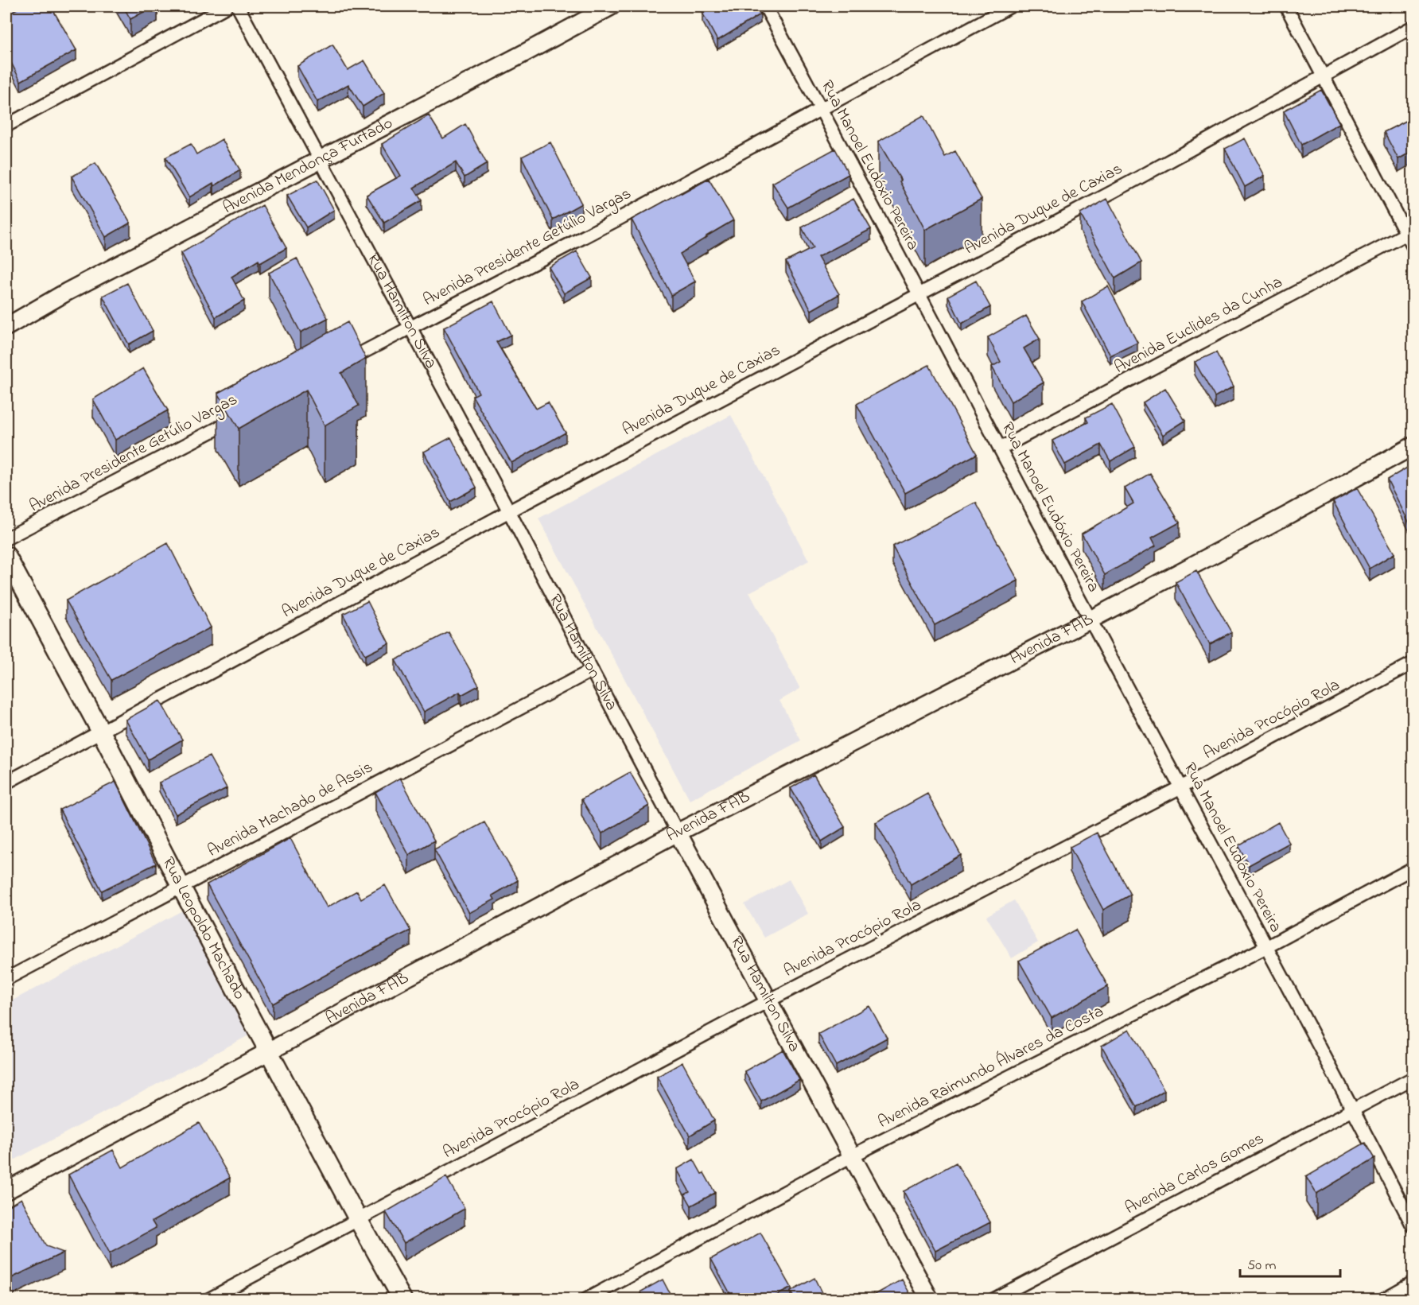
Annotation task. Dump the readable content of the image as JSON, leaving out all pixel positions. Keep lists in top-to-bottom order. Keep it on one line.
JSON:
{"streets":{"main road":["Avenida Mendonça Furtado","Rua Hamilton Silva","Avenida FAB","Rua Leopoldo Machado"],"street":["Rua Manoel Eudóxio Pereira","Avenida Duque de Caxias","Avenida Presidente Getúlio Vargas","Avenida Euclides da Cunha","Avenida Procópio Rola","Avenida Machado de Assis","Avenida Raimundo Álvares da Costa","Avenida Carlos Gomes"]},"crossings":[["Avenida Mendonça Furtado","Rua Hamilton Silva"],["Rua Manoel Eudóxio Pereira","Avenida Duque de Caxias"],["Rua Manoel Eudóxio Pereira","Avenida Presidente Getúlio Vargas"],["Rua Manoel Eudóxio Pereira","Avenida Euclides da Cunha"],["Rua Manoel Eudóxio Pereira","Avenida FAB"],["Rua Manoel Eudóxio Pereira","Avenida Procópio Rola"],["Rua Manoel Eudóxio Pereira","Avenida Raimundo Álvares da Costa"],["Rua Manoel Eudóxio Pereira","Avenida Carlos Gomes"],["Avenida Duque de Caxias","Rua Hamilton Silva"],["Avenida Duque de Caxias","Rua Leopoldo Machado"],["Avenida Presidente Getúlio Vargas","Rua Hamilton Silva"],["Rua Hamilton Silva","Avenida FAB"],["Rua Hamilton Silva","Avenida Procópio Rola"],["Rua Hamilton Silva","Avenida Machado de Assis"],["Rua Hamilton Silva","Avenida Raimundo Álvares da Costa"],["Avenida FAB","Rua Leopoldo Machado"],["Avenida Procópio Rola","Rua Leopoldo Machado"],["Avenida Machado de Assis","Rua Leopoldo Machado"]],"scale_bar":"50 m"}
